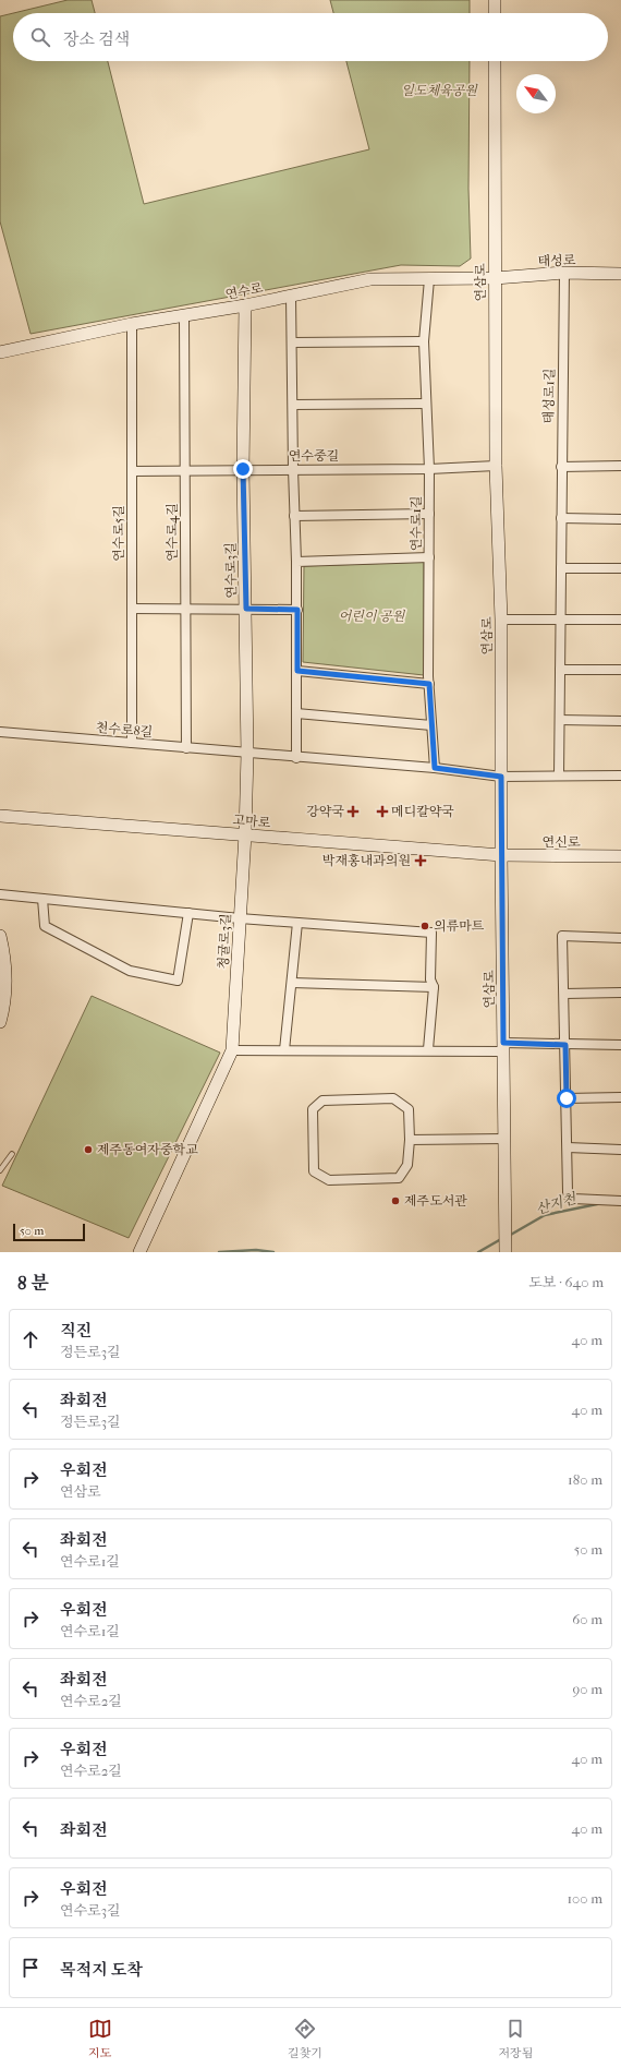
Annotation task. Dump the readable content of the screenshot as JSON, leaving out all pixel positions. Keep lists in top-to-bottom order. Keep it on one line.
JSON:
{"streets":{"main road":["태성로","연삼로","연수로","연수로3길","고마로","연신로","청귤로3길"],"street":["태성로1길","연수중길","연수로1길","연수로4길","연수로5길","천수로8길"]},"crossings":[["태성로","연삼로"],["태성로","연수로"],["태성로","태성로1길"],["연삼로","연수로"],["연삼로","연수중길"],["연삼로","고마로"],["연삼로","연신로"],["연수로","연수로1길"],["연수로","연수로4길"],["연수로","연수로5길"],["연수로","연수로3길"],["연수중길","연수로1길"],["연수중길","연수로4길"],["연수중길","연수로5길"],["연수중길","연수로3길"],["연수로4길","천수로8길"],["연수로5길","천수로8길"],["연수로3길","천수로8길"],["연수로3길","고마로"],["연수로3길","청귤로3길"],["고마로","연신로"],["고마로","청귤로3길"]],"water":["산지천"],"parks":["일도체육공원","어린이 공원"],"places":{"health":["강약국","메디칼약국","박재홍내과의원"],"other":["의류마트","제주동여자중학교","제주도서관"]},"scale_bar":"50 m","north":"top left","page":{"search":"장소 검색","scale":"50 m","heading":["8 분","도보 · 640 m"],"list":[["직진","정든로3길","40 m"],["좌회전","정든로3길","40 m"],["우회전","연삼로","180 m"],["좌회전","연수로1길","50 m"],["우회전","연수로1길","60 m"],["좌회전","연수로2길","90 m"],["우회전","연수로2길","40 m"],["좌회전","40 m"],["우회전","연수로3길","100 m"],"목적지 도착"],"nav":["지도","길찾기","저장됨"]}}
